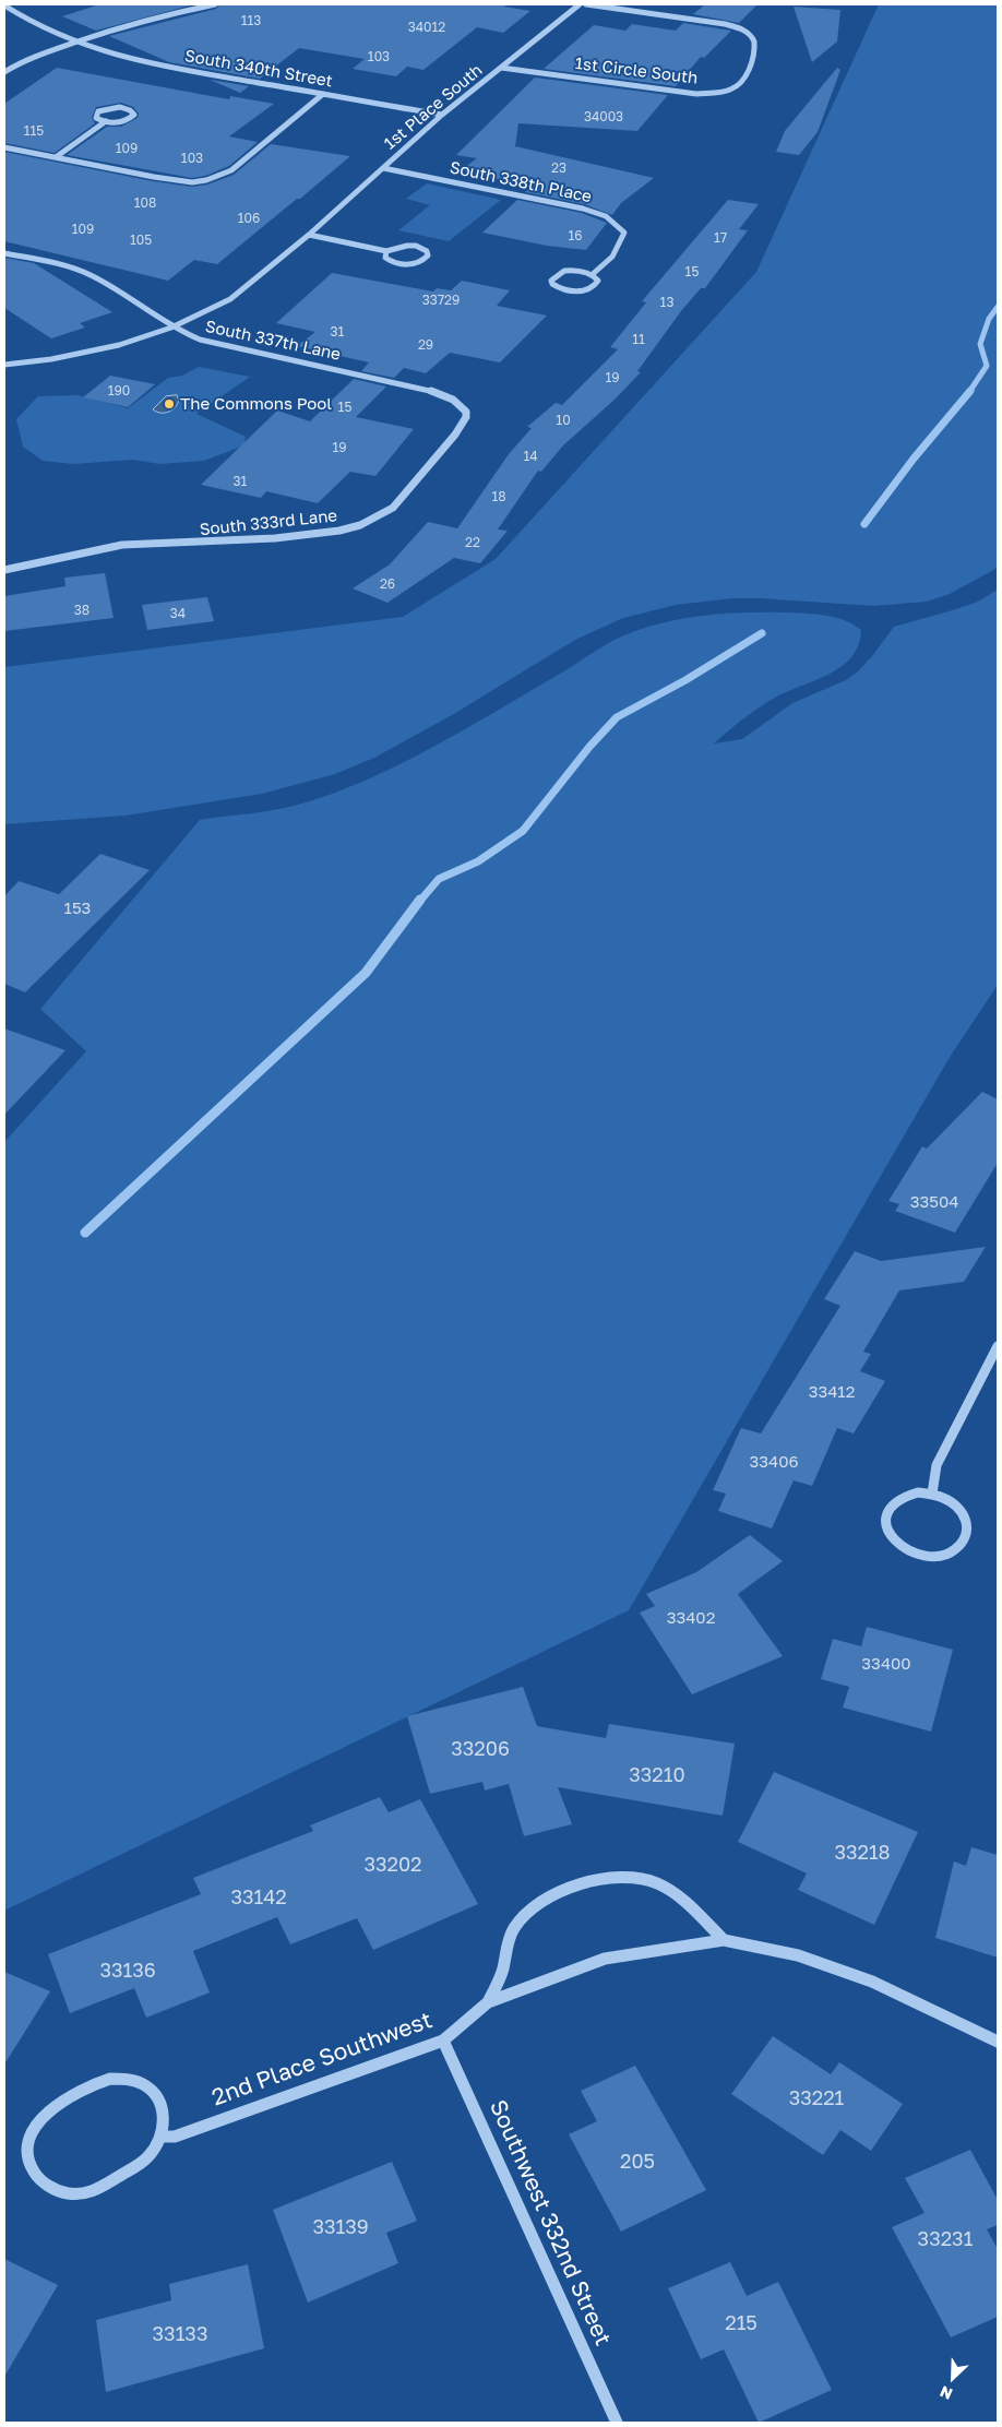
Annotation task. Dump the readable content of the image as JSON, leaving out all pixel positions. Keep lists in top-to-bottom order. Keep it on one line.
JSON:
{"streets":{"street":["South 340th Street","1st Circle South","1st Place South","South 338th Place","South 337th Lane","South 333rd Lane","2nd Place Southwest","Southwest 332nd Street"]},"crossings":[["South 340th Street","1st Place South"],["1st Circle South","1st Place South"],["1st Place South","South 338th Place"],["1st Place South","South 337th Lane"],["South 337th Lane","South 333rd Lane"],["2nd Place Southwest","Southwest 332nd Street"]],"places":["The Commons Pool"],"house_numbers":["113","34012","103","34003","115","109","103","23","108","106","109","16","17","105","15","33729","13","31","11","29","19","190","15","10","19","14","31","18","22","26","38","34","153","33504","33412","33406","33402","33400","33206","33210","33218","33202","33142","33136","33221","205","33139","33231","215","33133"],"north":"bottom left"}
